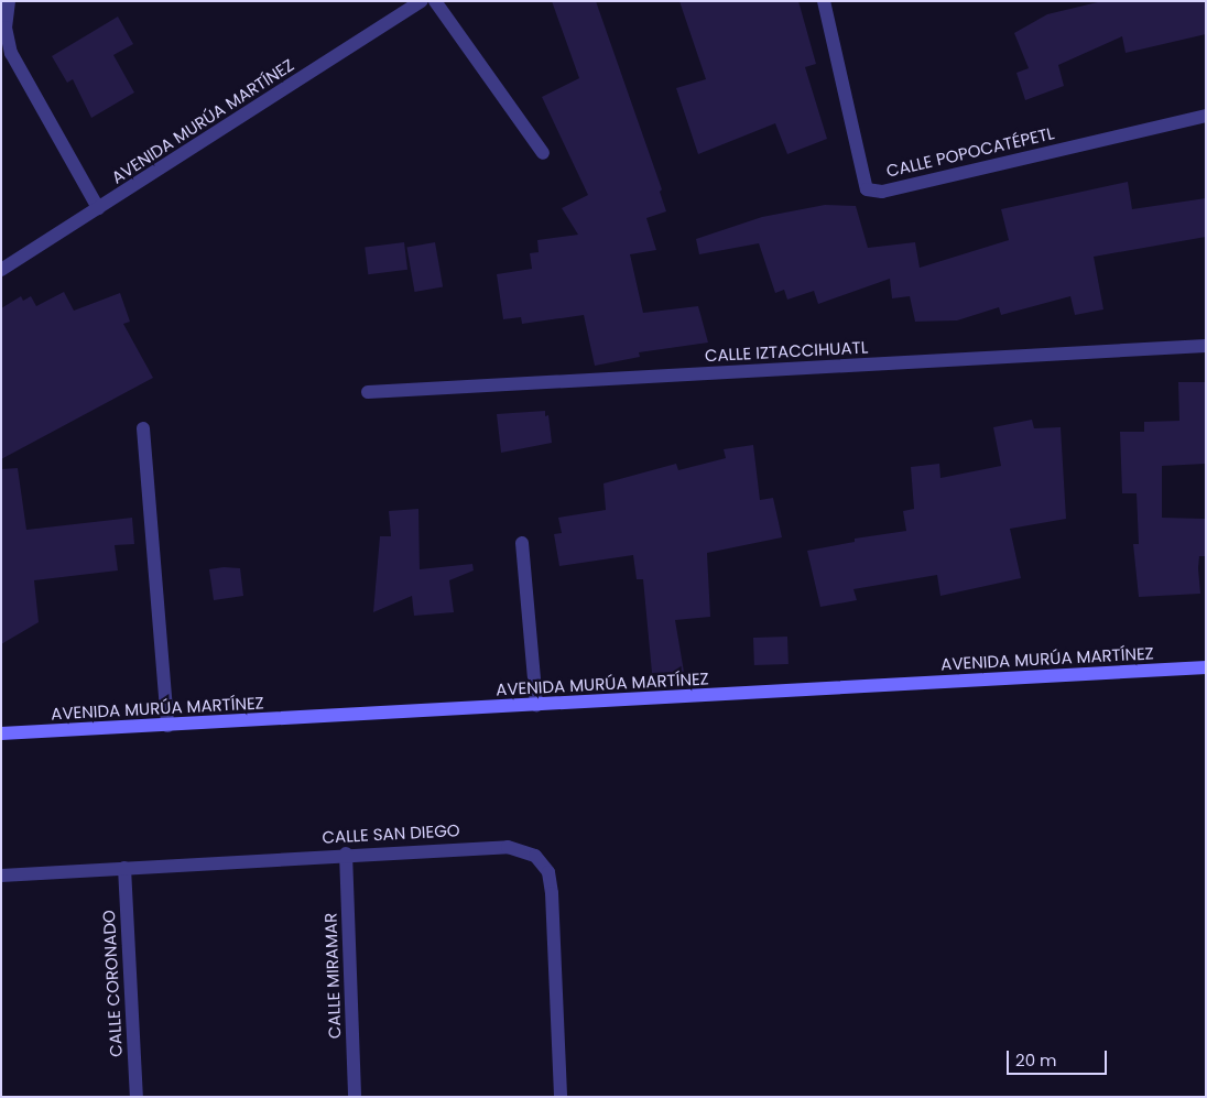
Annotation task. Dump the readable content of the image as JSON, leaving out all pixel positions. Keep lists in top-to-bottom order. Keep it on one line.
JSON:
{"streets":{"street":["AVENIDA MURÚA MARTÍNEZ","CALLE POPOCATÉPETL","CALLE IZTACCIHUATL","CALLE SAN DIEGO","CALLE MIRAMAR","CALLE CORONADO"]},"crossings":[["CALLE SAN DIEGO","CALLE MIRAMAR"],["CALLE SAN DIEGO","CALLE CORONADO"]],"scale_bar":"20 m"}
